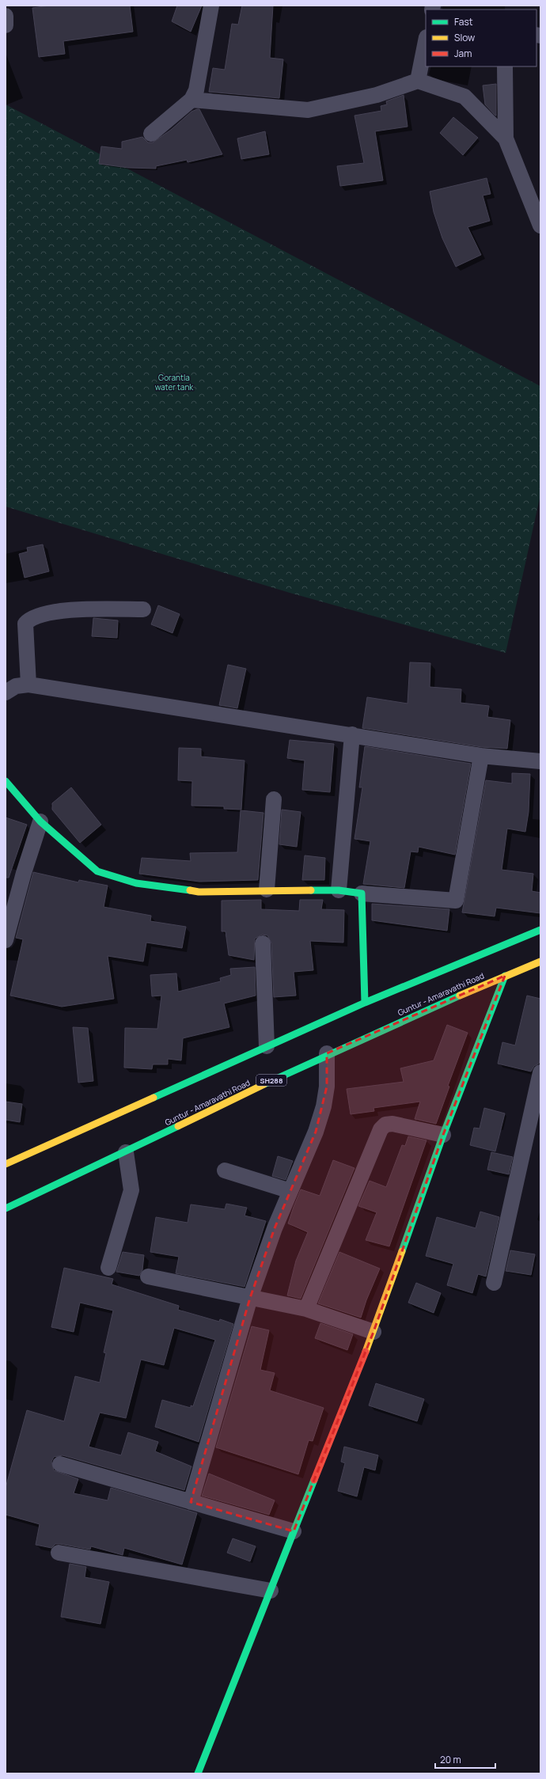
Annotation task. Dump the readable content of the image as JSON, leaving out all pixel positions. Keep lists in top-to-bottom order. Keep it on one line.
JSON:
{"streets":{"street":["Guntur - Amaravathi Road","SH288"]},"parks":["Gorantla water tank"],"legend":["Fast","Slow","Jam"],"scale_bar":"20 m"}
